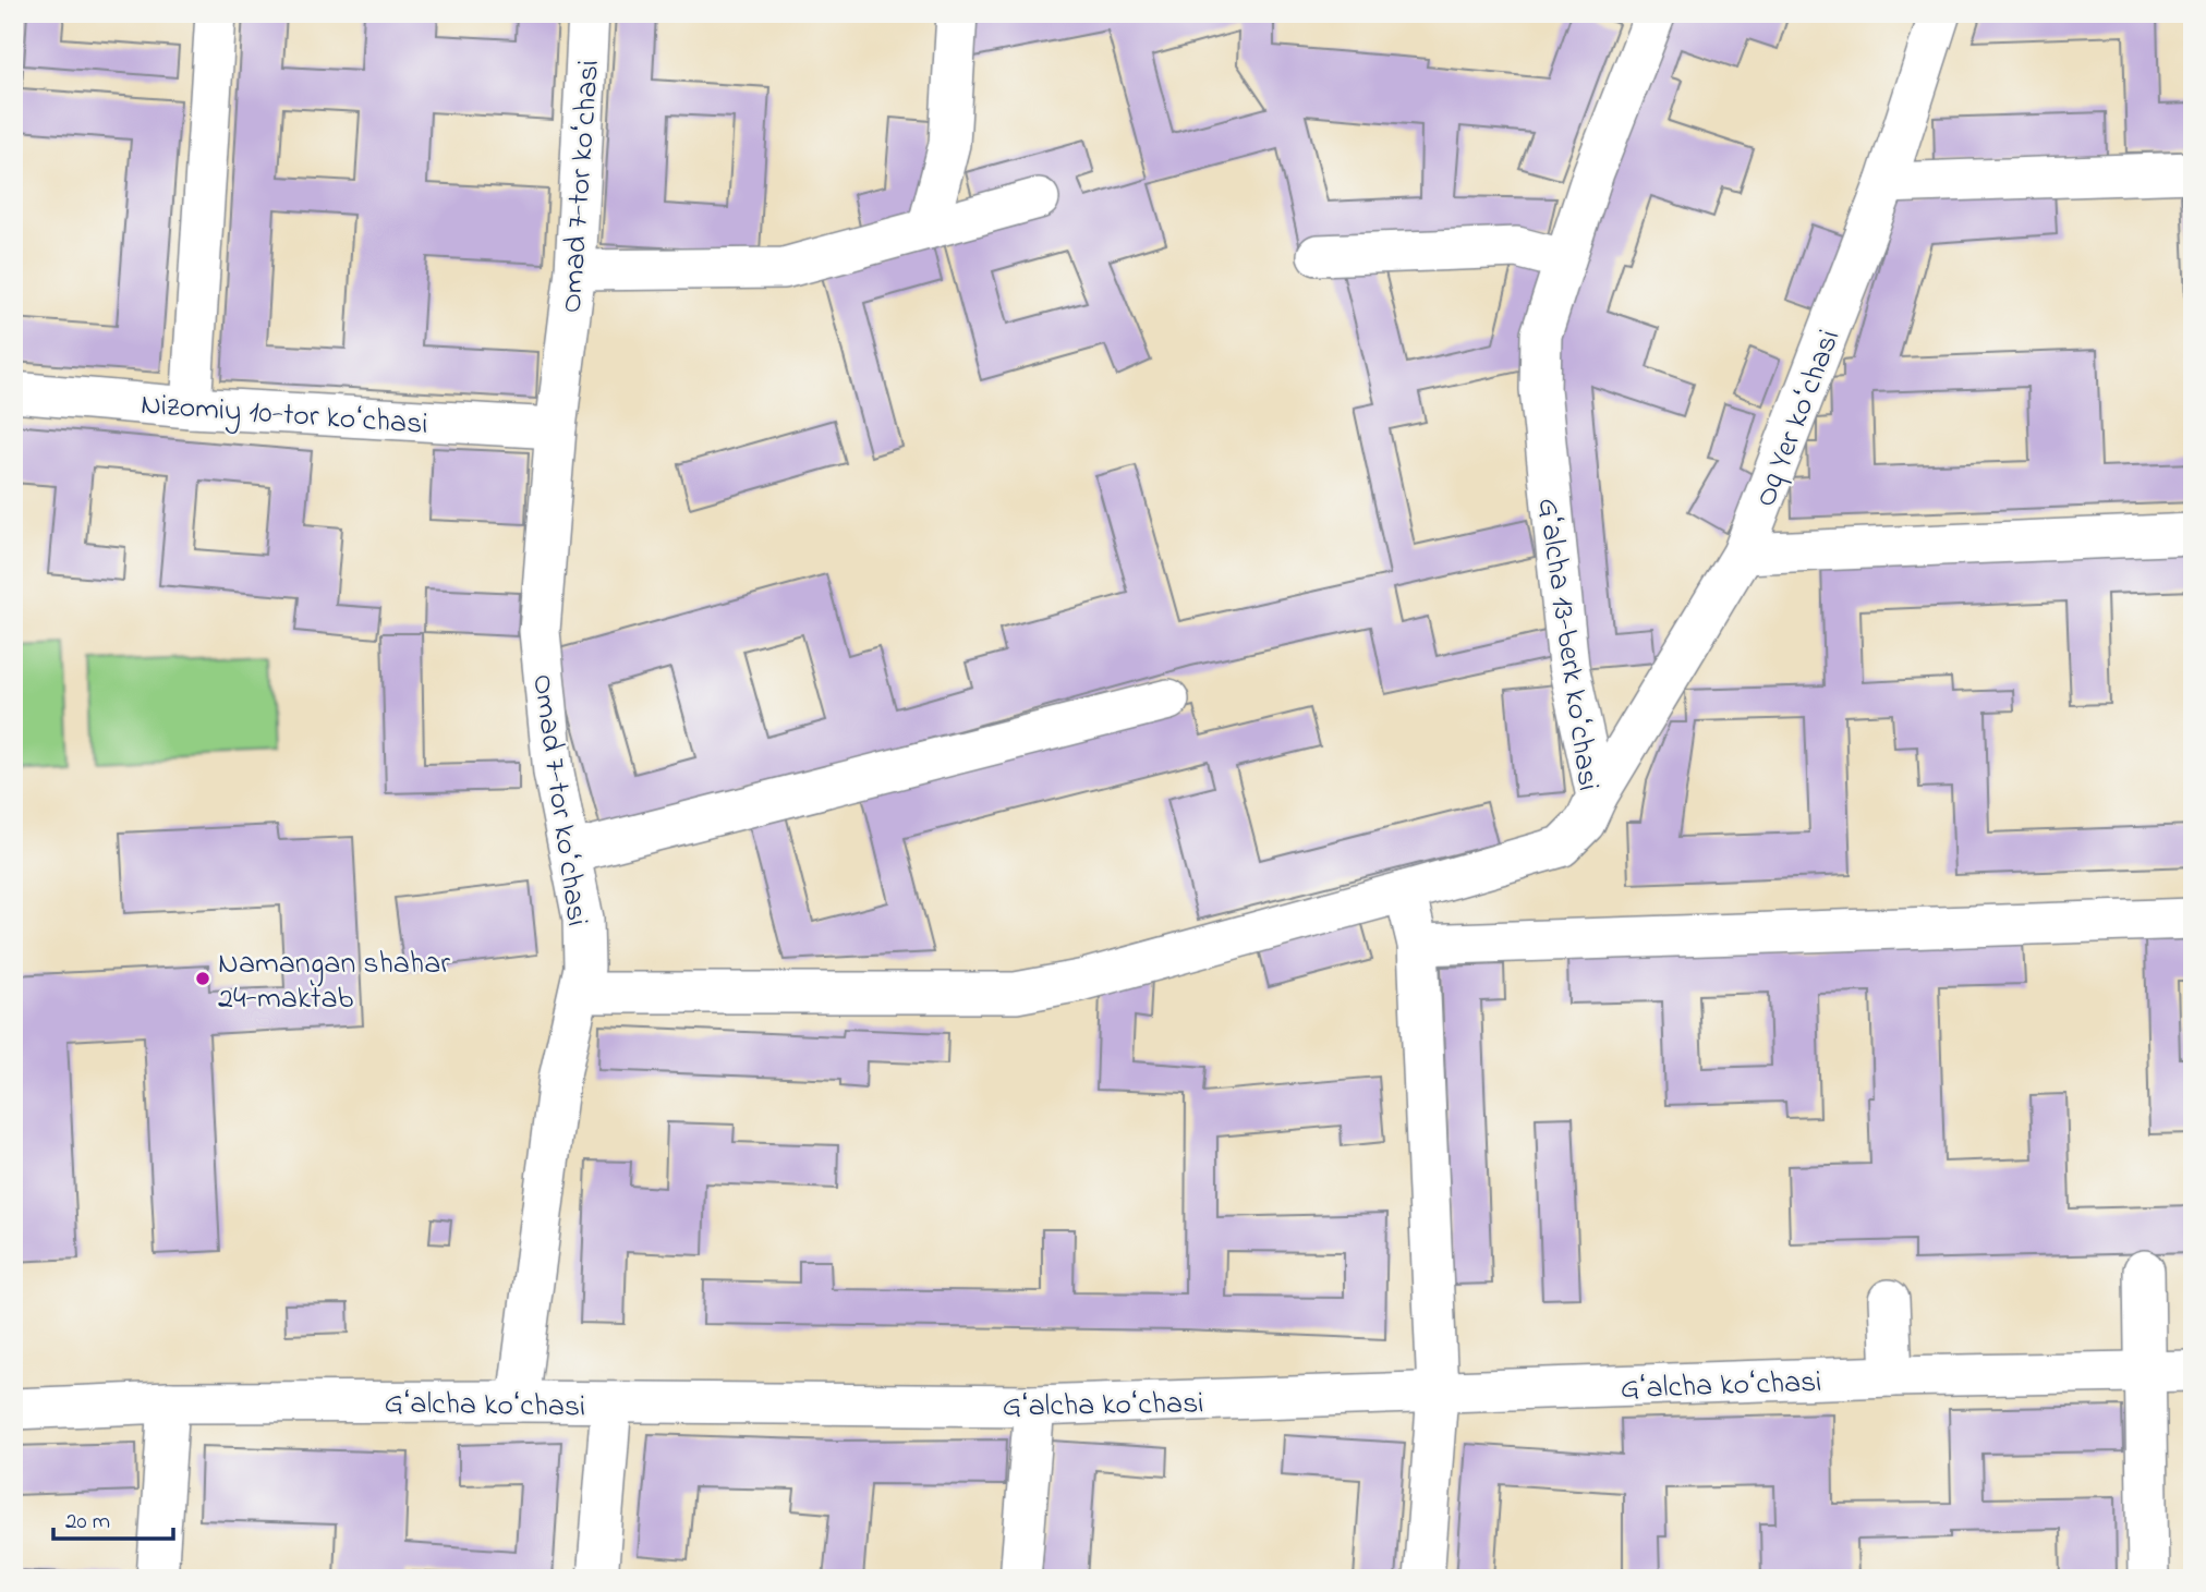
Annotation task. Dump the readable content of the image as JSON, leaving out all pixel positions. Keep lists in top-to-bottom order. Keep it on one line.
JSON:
{"streets":{"street":["Omad 7-tor koʻchasi","Nizomiy 10-tor koʻchasi","Oq Yer koʻchasi","Gʻalcha 13-berk koʻchasi","Gʻalcha koʻchasi"]},"crossings":[["Omad 7-tor koʻchasi","Nizomiy 10-tor koʻchasi"],["Omad 7-tor koʻchasi","Gʻalcha 13-berk koʻchasi"],["Omad 7-tor koʻchasi","Gʻalcha koʻchasi"],["Oq Yer koʻchasi","Gʻalcha 13-berk koʻchasi"]],"places":["Namangan shahar 24-maktab"],"scale_bar":"20 m"}
